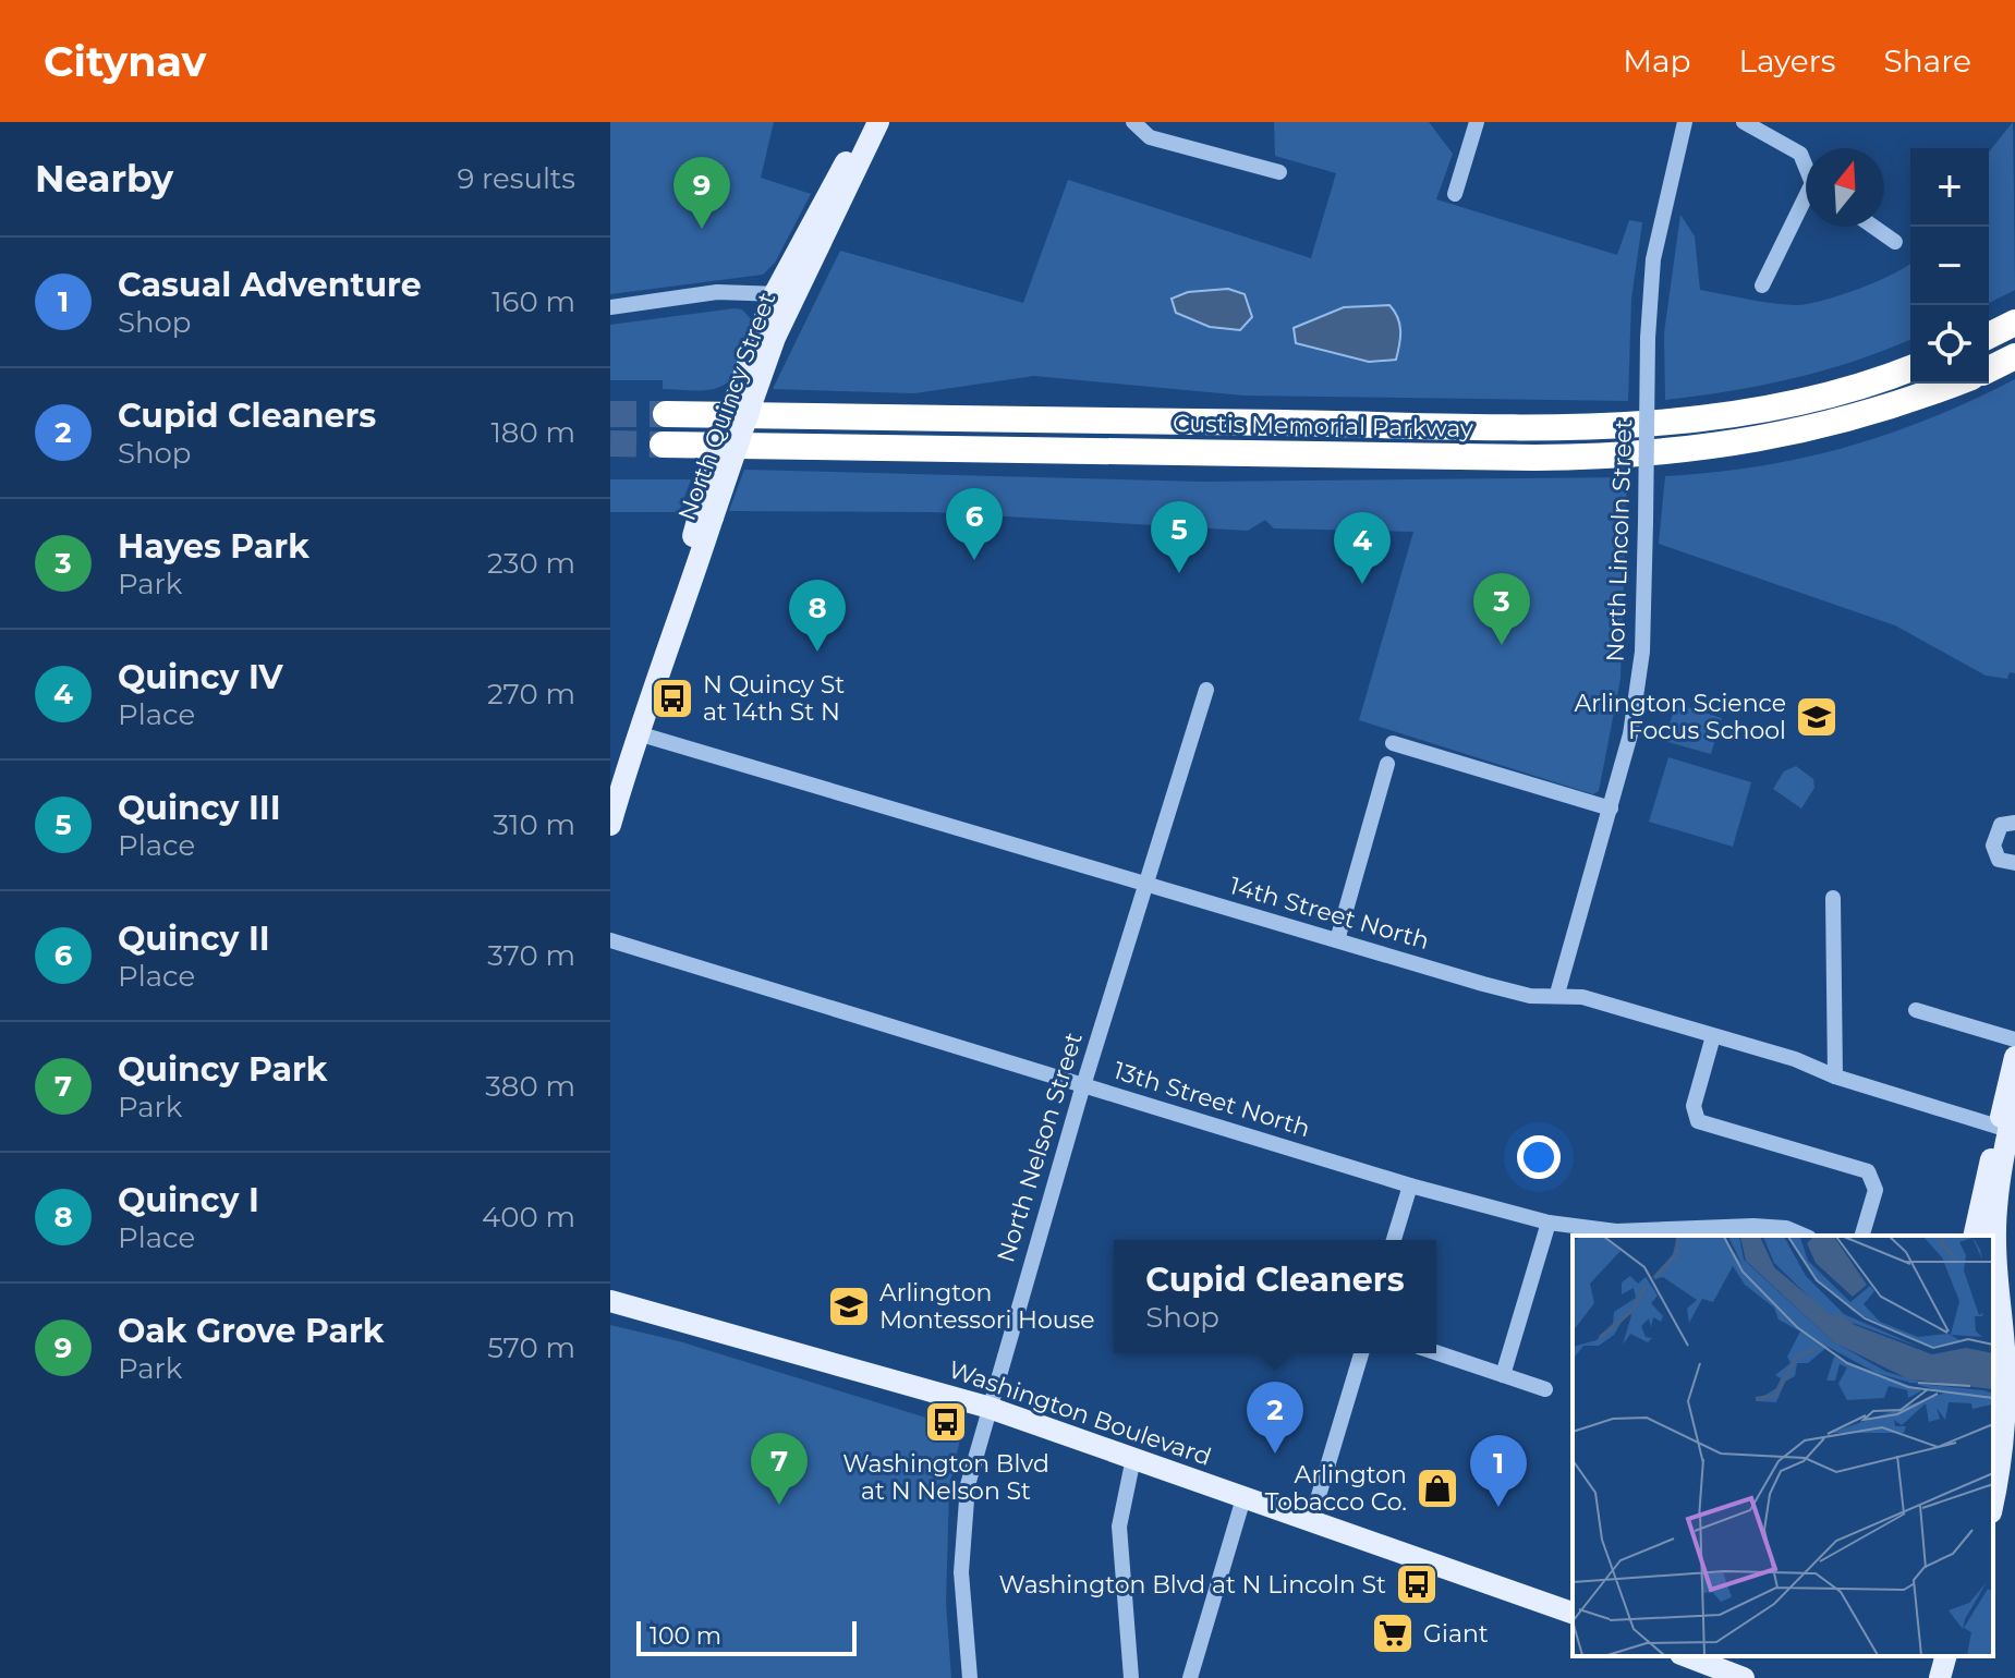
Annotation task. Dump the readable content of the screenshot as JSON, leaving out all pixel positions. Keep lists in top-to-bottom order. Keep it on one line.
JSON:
{"streets":{"highway":["Custis Memorial Parkway"],"main road":["North Quincy Street","Washington Boulevard"],"street":["North Lincoln Street","14th Street North","13th Street North","North Nelson Street"]},"crossings":[["North Quincy Street","14th Street North"],["North Lincoln Street","14th Street North"],["14th Street North","North Nelson Street"],["13th Street North","North Nelson Street"],["North Nelson Street","Washington Boulevard"]],"places":{"bus stop":["N Quincy St at 14th St N","Washington Blvd at N Nelson St","Washington Blvd at N Lincoln St"],"school or university":["Arlington Science Focus School","Arlington Montessori House"],"shop":["Arlington Tobacco Co."],"supermarket":["Giant"]},"scale_bar":"100 m","north":"top","page":{"header":"Citynav","nav":["Map","Layers","Share"],"heading":["Nearby","9 results"],"map_buttons":["+","−"],"pins":["9","6","5","4","3","8","2","7","1"],"list":[{"mark":"1","name":"Casual Adventure","note":"Shop","value":"160 m"},{"mark":"2","name":"Cupid Cleaners","note":"Shop","value":"180 m"},{"mark":"3","name":"Hayes Park","note":"Park","value":"230 m"},{"mark":"4","name":"Quincy IV","note":"Place","value":"270 m"},{"mark":"5","name":"Quincy III","note":"Place","value":"310 m"},{"mark":"6","name":"Quincy II","note":"Place","value":"370 m"},{"mark":"7","name":"Quincy Park","note":"Park","value":"380 m"},{"mark":"8","name":"Quincy I","note":"Place","value":"400 m"},{"mark":"9","name":"Oak Grove Park","note":"Park","value":"570 m"}],"popup":["Cupid Cleaners","Shop"],"scale":"100 m"}}
